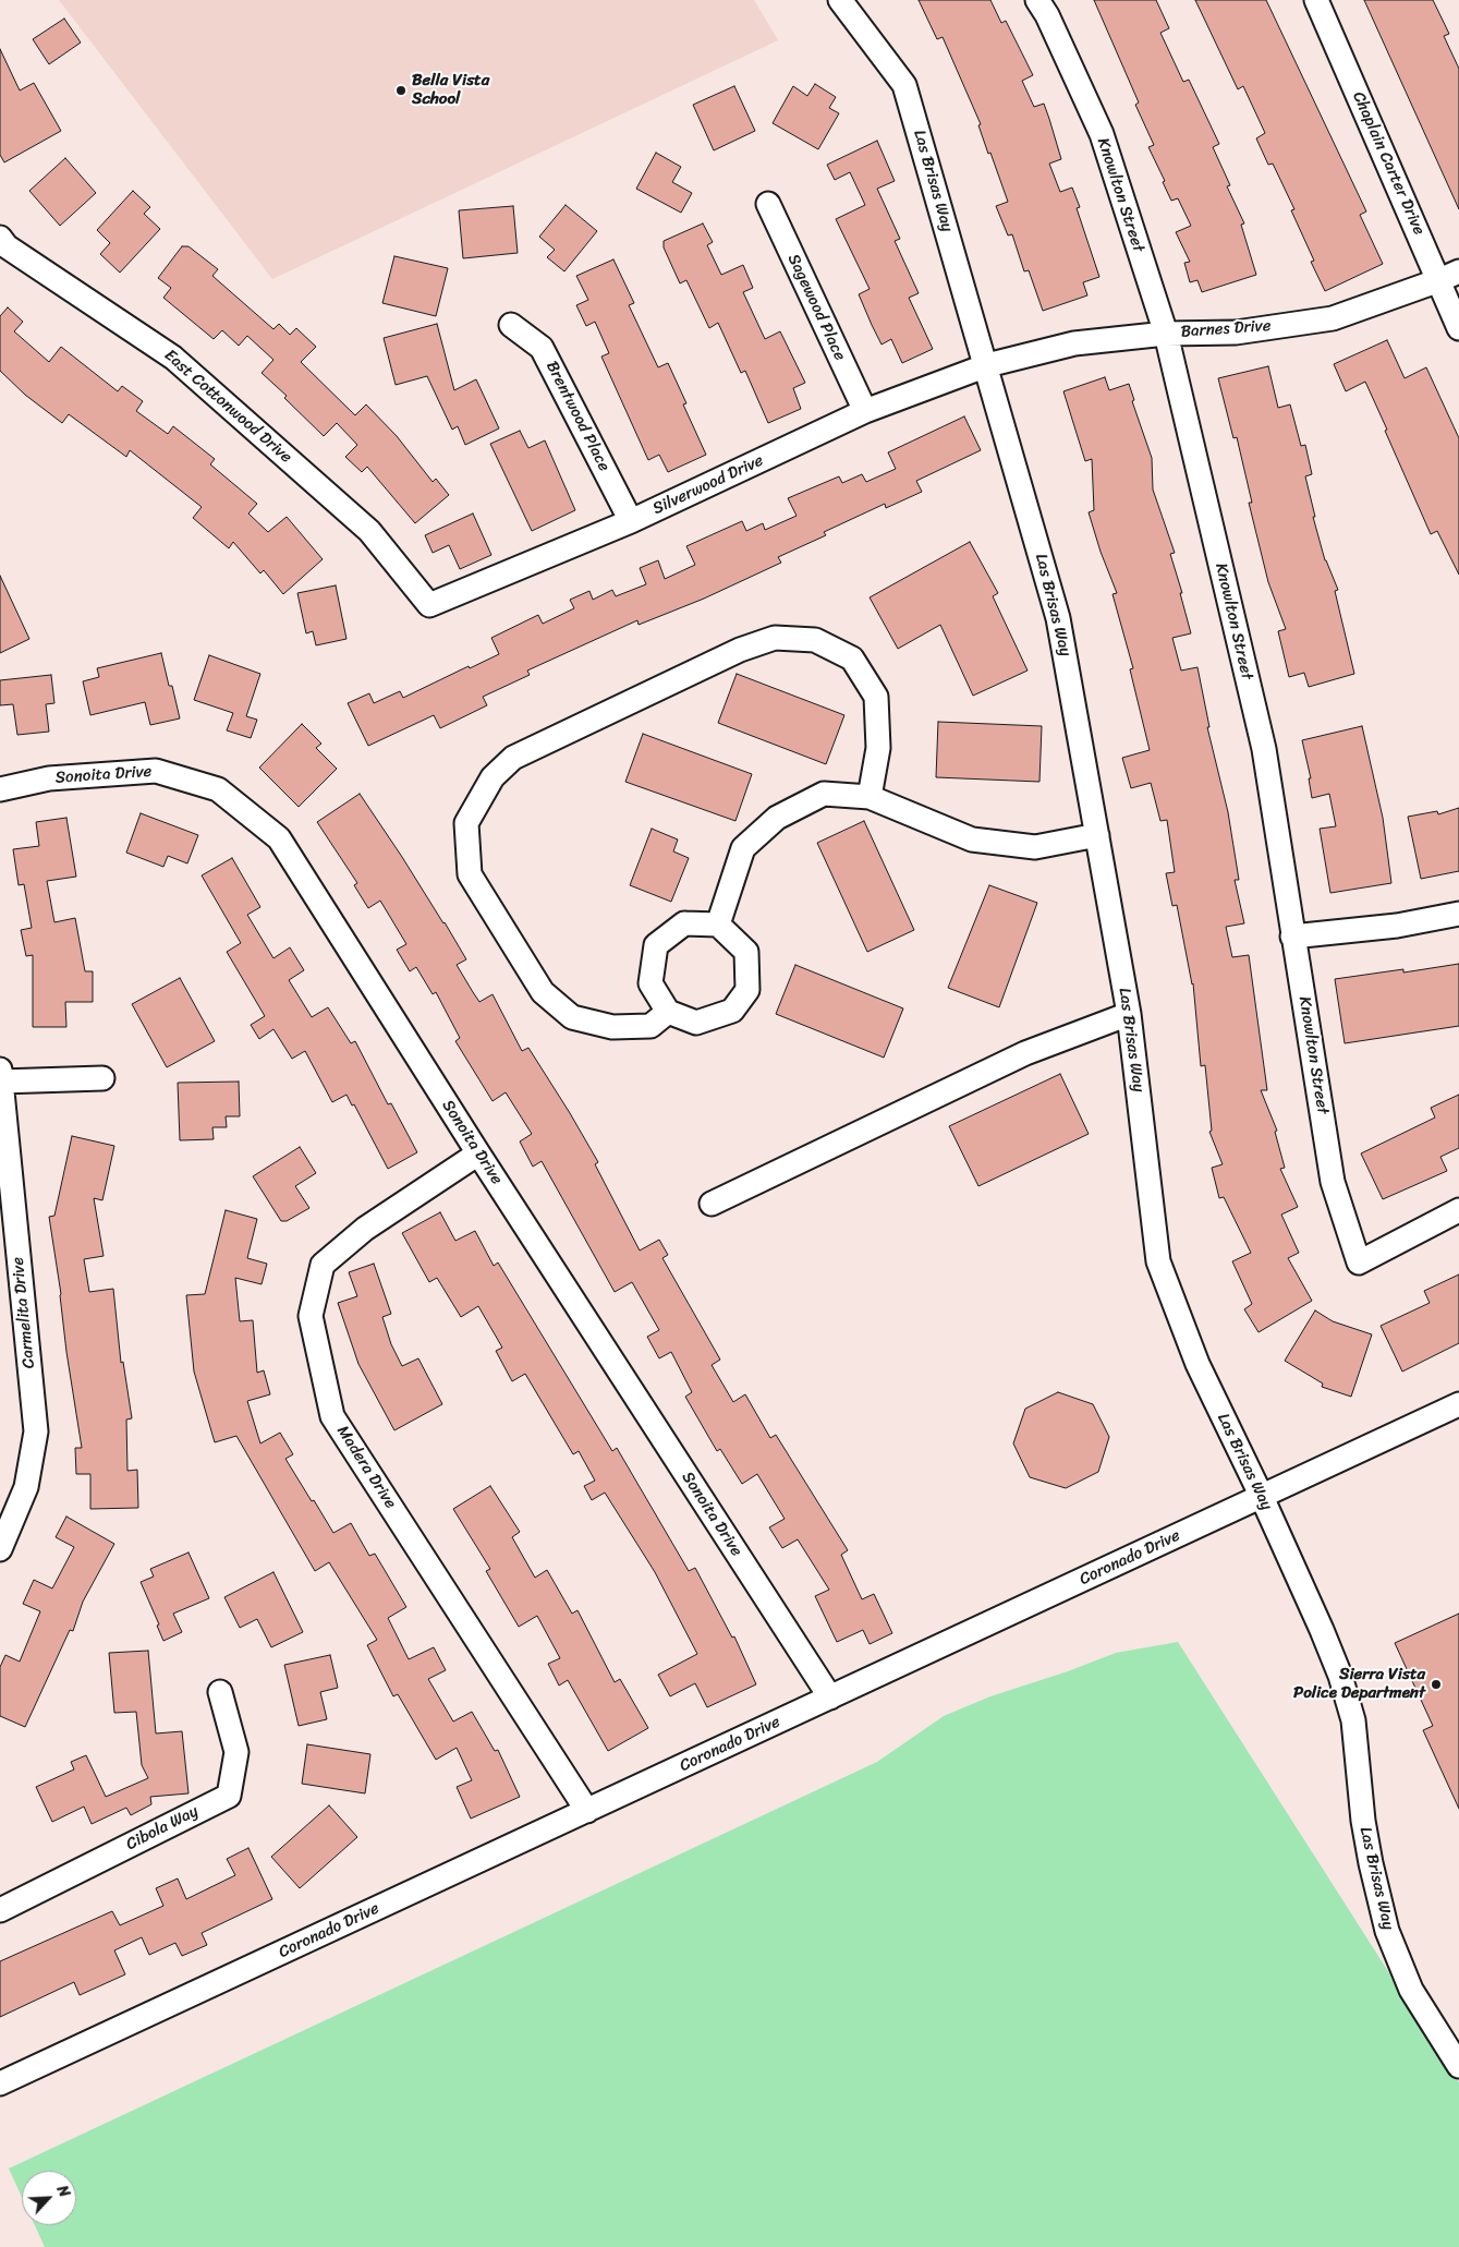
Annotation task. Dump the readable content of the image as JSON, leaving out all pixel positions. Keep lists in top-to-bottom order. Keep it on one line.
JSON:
{"streets":{"street":["Chaplain Carter Drive","Las Brisas Way","Knowlton Street","Sagewood Place","Barnes Drive","East Cottonwood Drive","Brentwood Place","Silverwood Drive","Sonoita Drive","Carmelita Drive","Madera Drive","Coronado Drive","Cibola Way"]},"crossings":[["Chaplain Carter Drive","Barnes Drive"],["Las Brisas Way","Barnes Drive"],["Las Brisas Way","Silverwood Drive"],["Las Brisas Way","Coronado Drive"],["Knowlton Street","Barnes Drive"],["Sagewood Place","Silverwood Drive"],["Barnes Drive","Silverwood Drive"],["East Cottonwood Drive","Silverwood Drive"],["Brentwood Place","Silverwood Drive"],["Sonoita Drive","Madera Drive"],["Sonoita Drive","Coronado Drive"],["Madera Drive","Coronado Drive"]],"places":["Bella Vista School","Sierra Vista Police Department"],"north":"top right"}
